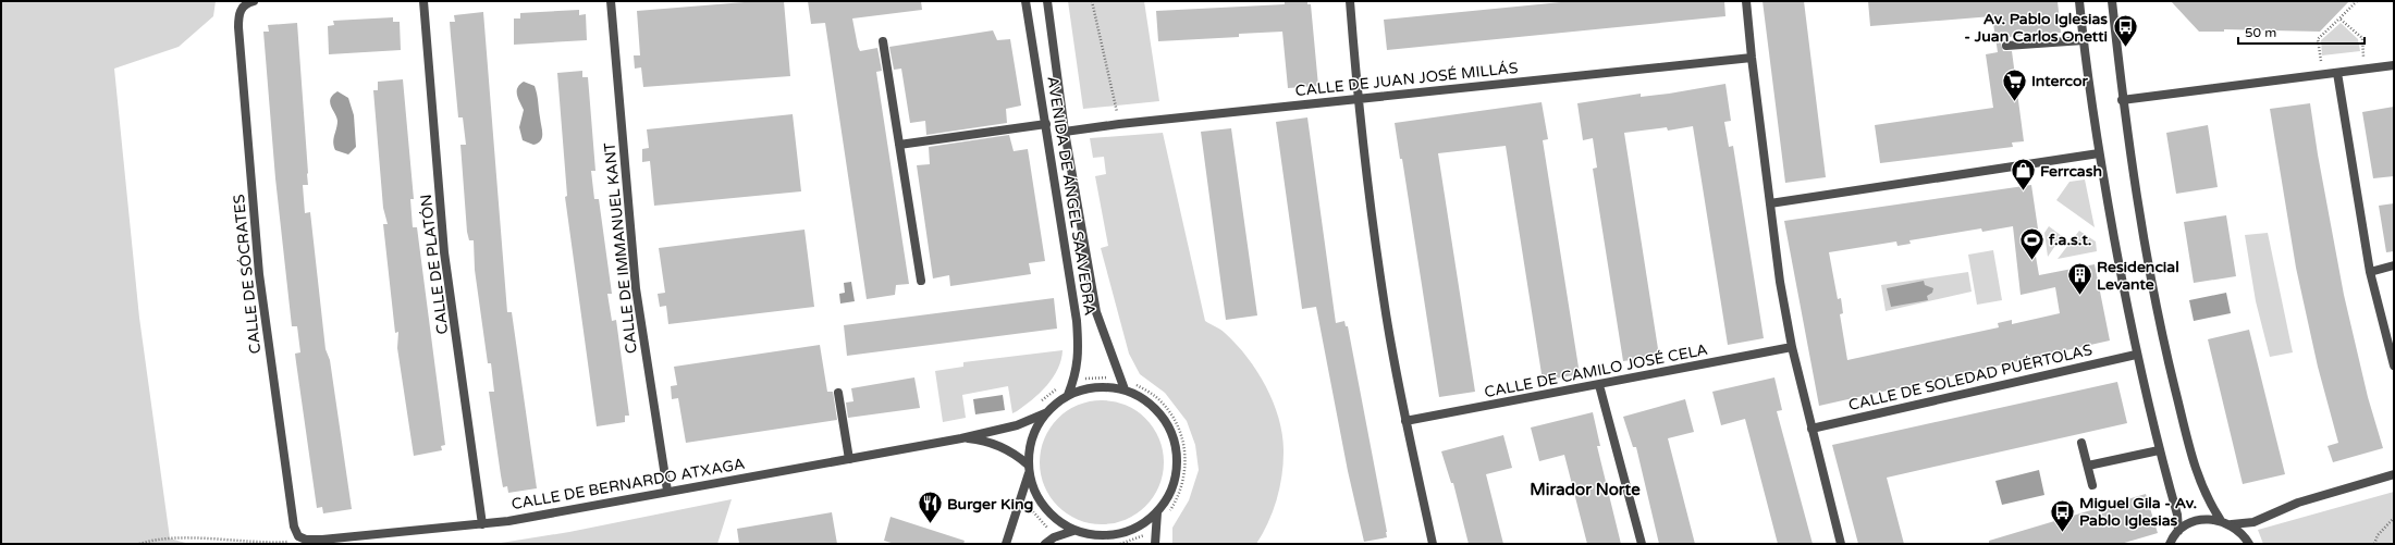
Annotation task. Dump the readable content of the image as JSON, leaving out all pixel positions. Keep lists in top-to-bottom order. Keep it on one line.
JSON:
{"streets":{"street":["CALLE DE JUAN JOSÉ MILLÁS","AVENIDA DE ÁNGEL SAAVEDRA","CALLE DE IMMANUEL KANT","CALLE DE PLATÓN","CALLE DE SÓCRATES","CALLE DE CAMILO JOSÉ CELA","CALLE DE SOLEDAD PUÉRTOLAS","CALLE DE BERNARDO ATXAGA"]},"crossings":[["CALLE DE JUAN JOSÉ MILLÁS","AVENIDA DE ÁNGEL SAAVEDRA"],["AVENIDA DE ÁNGEL SAAVEDRA","CALLE DE BERNARDO ATXAGA"],["CALLE DE IMMANUEL KANT","CALLE DE BERNARDO ATXAGA"],["CALLE DE PLATÓN","CALLE DE BERNARDO ATXAGA"],["CALLE DE SÓCRATES","CALLE DE BERNARDO ATXAGA"]],"districts":["Mirador Norte"],"places":{"bus stop":["Av. Pablo Iglesias - Juan Carlos Onetti","Miguel Gila - Av. Pablo Iglesias"],"supermarket":["Intercor"],"shop":["Ferrcash"],"sports":["f.a.s.t."],"building":["Residencial Levante"],"restaurant":["Burger King"]},"scale_bar":"50 m"}
